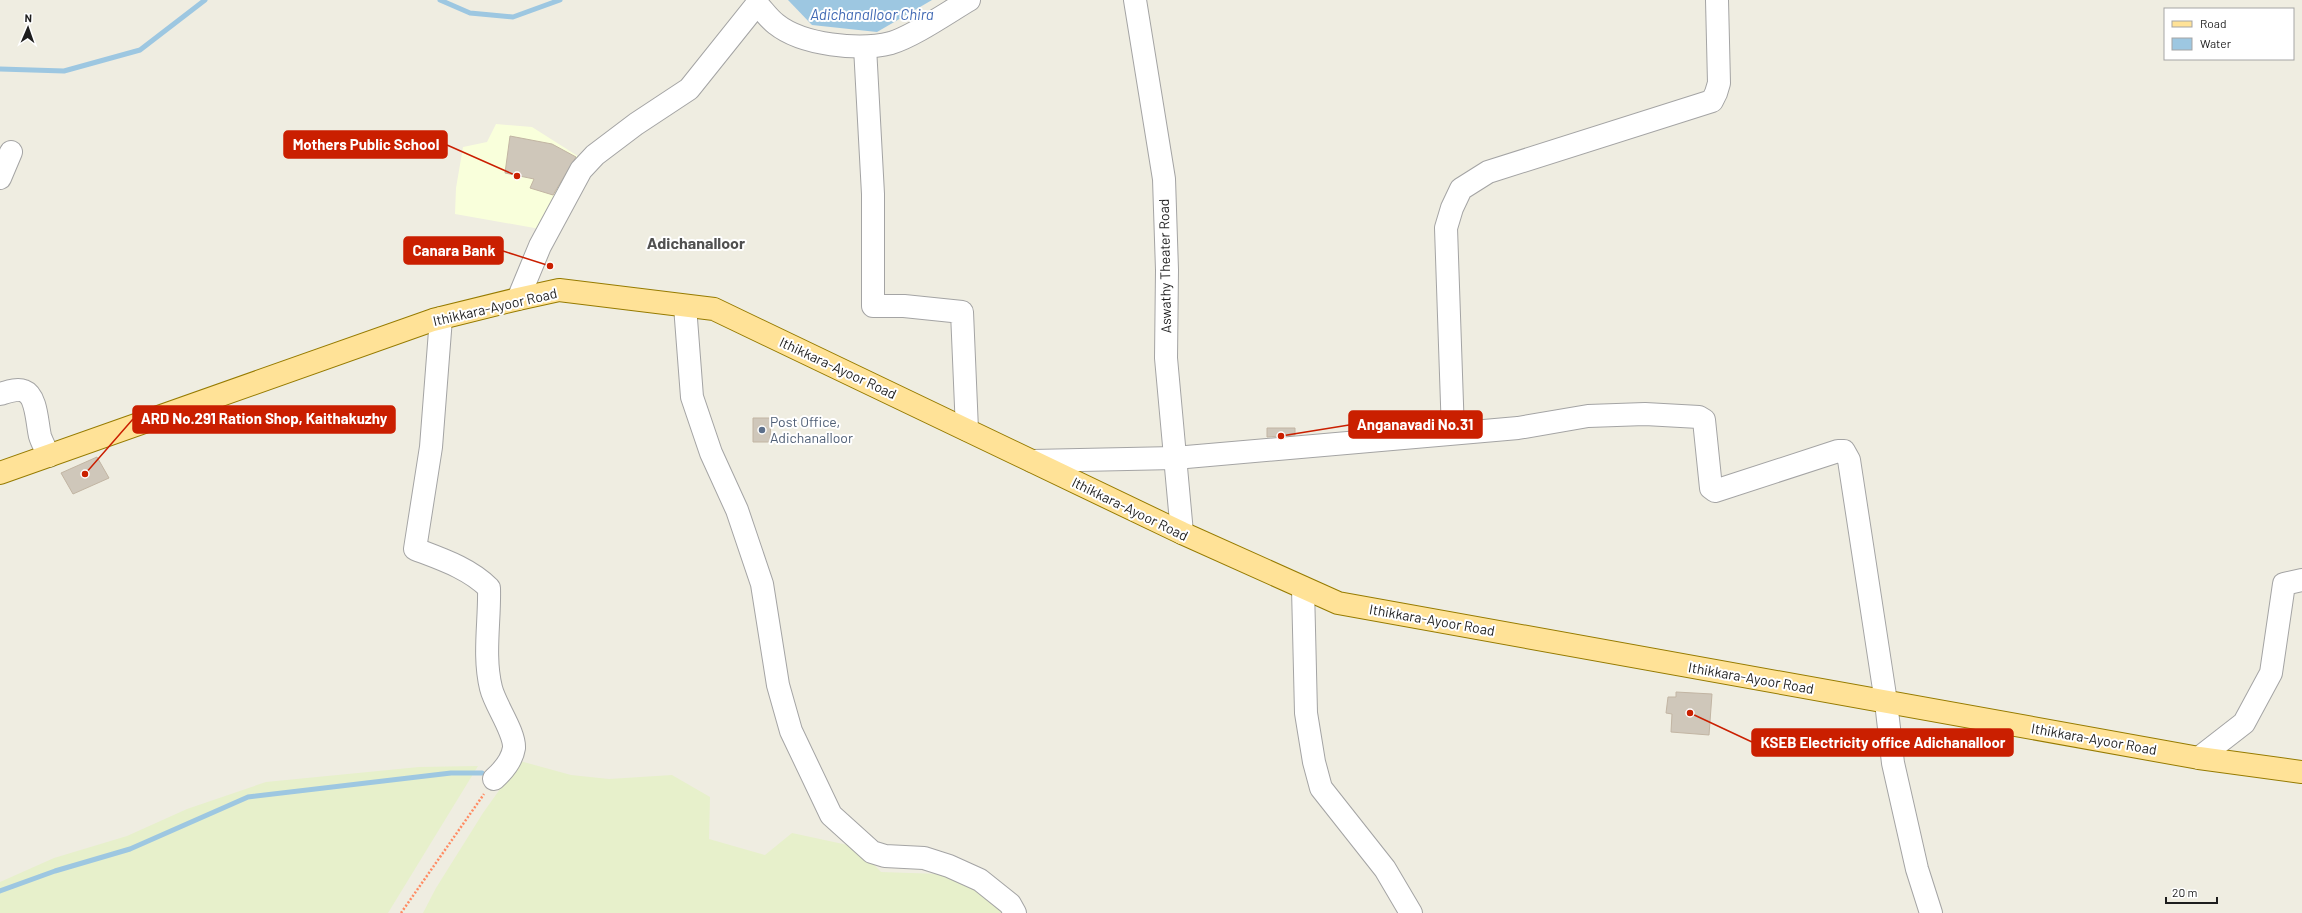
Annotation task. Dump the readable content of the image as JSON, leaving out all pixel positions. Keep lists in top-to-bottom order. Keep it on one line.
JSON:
{"streets":{"main road":["Ithikkara-Ayoor Road"],"street":["Aswathy Theater Road"]},"crossings":[["Aswathy Theater Road","Ithikkara-Ayoor Road"]],"districts":["Adichanalloor"],"water":["Adichanalloor Chira"],"places":["Mothers Public School","Canara Bank","Post Office, Adichanalloor","Anganavadi No.31","ARD No.291 Ration Shop, Kaithakuzhy","KSEB Electricity office Adichanalloor"],"legend":["Road","Water"],"scale_bar":"20 m","north":"top"}
